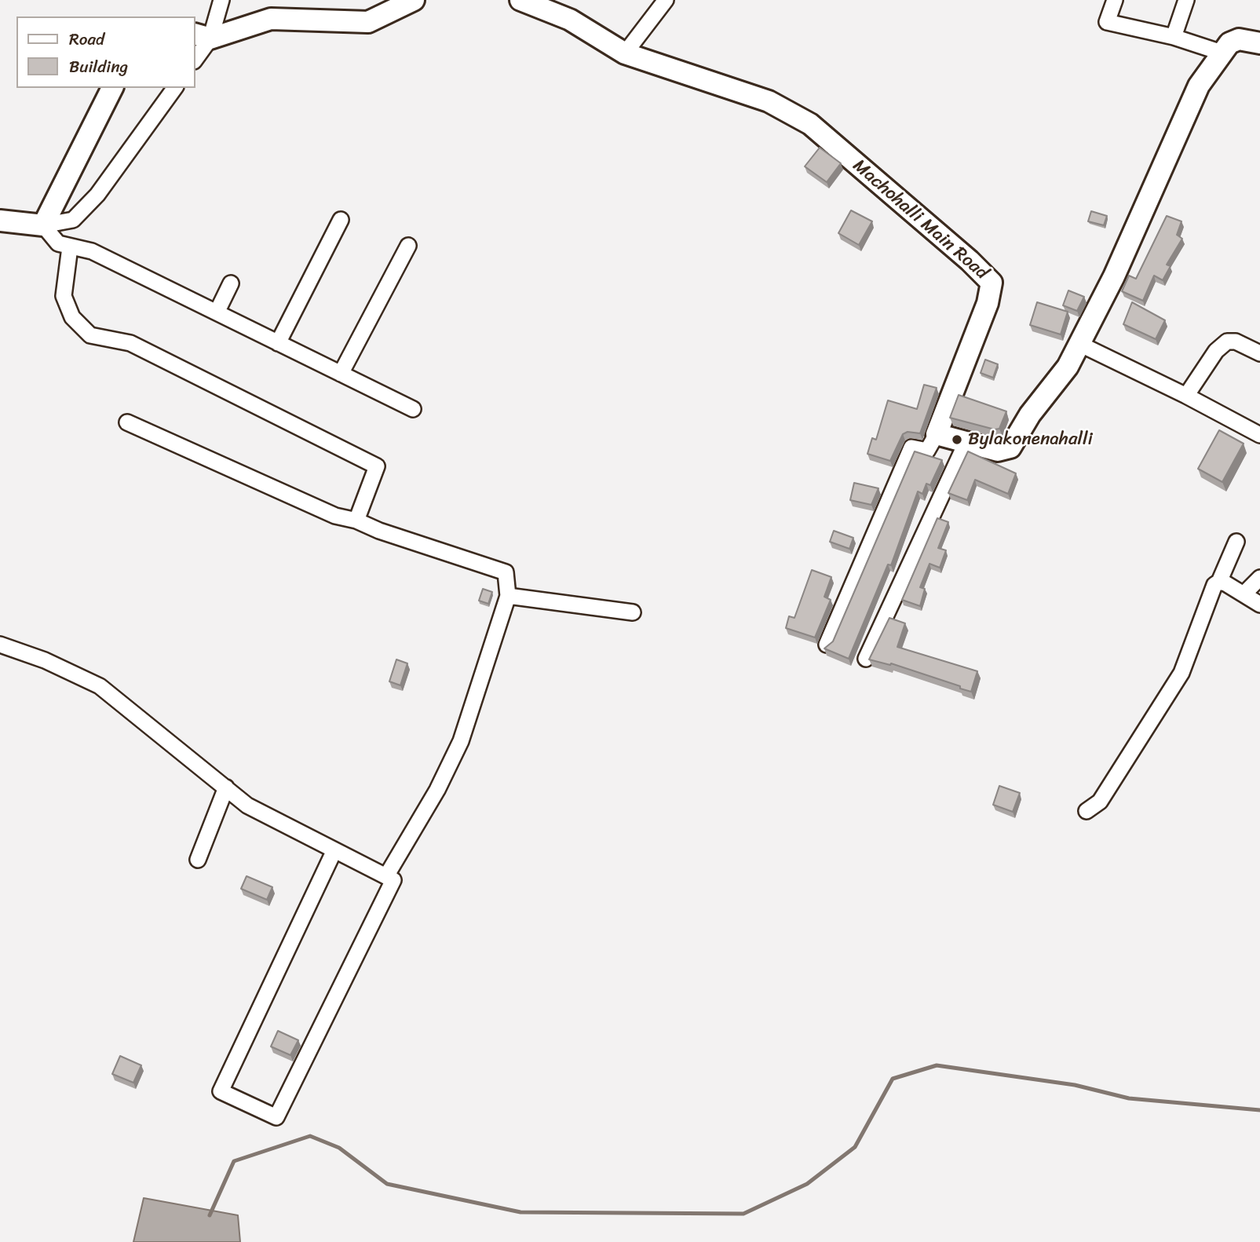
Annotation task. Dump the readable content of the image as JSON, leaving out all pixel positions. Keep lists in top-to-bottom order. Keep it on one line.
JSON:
{"streets":{"street":["Machohalli Main Road"]},"places":["Bylakonenahalli"],"legend":["Road","Building"]}
